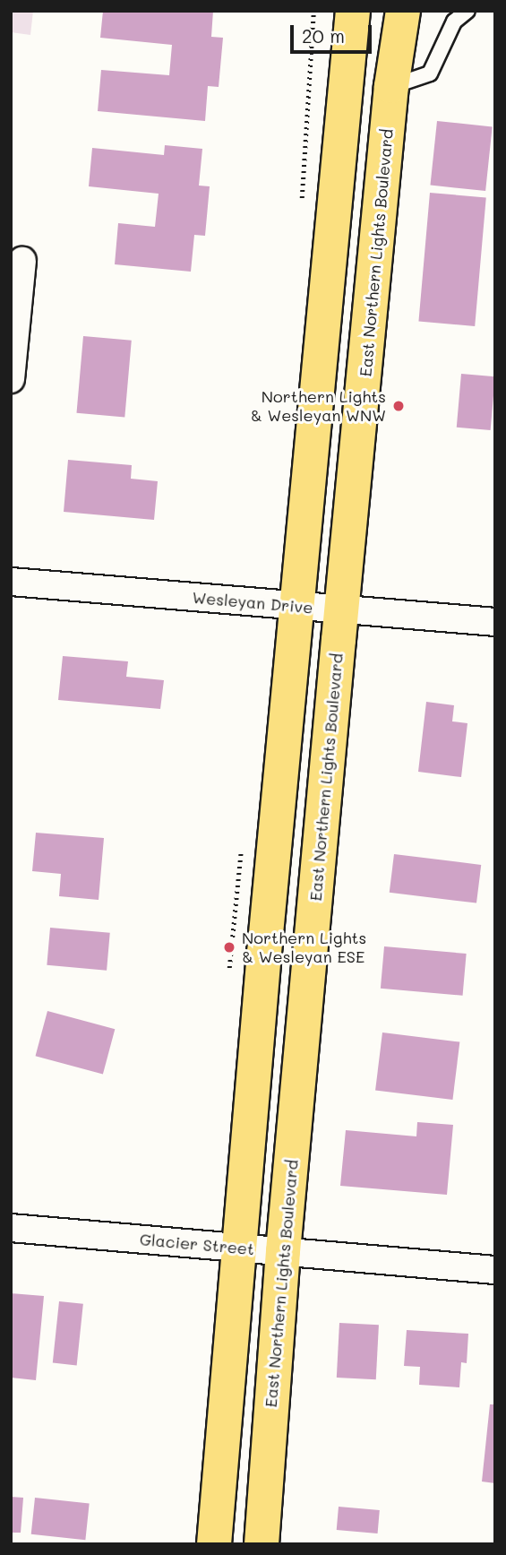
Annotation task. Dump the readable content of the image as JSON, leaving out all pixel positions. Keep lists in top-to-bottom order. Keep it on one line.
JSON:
{"streets":{"main road":["East Northern Lights Boulevard"],"street":["Wesleyan Drive","Glacier Street"]},"crossings":[["East Northern Lights Boulevard","Wesleyan Drive"],["East Northern Lights Boulevard","Glacier Street"]],"places":["Northern Lights & Wesleyan WNW","Northern Lights & Wesleyan ESE"],"scale_bar":"20 m"}
